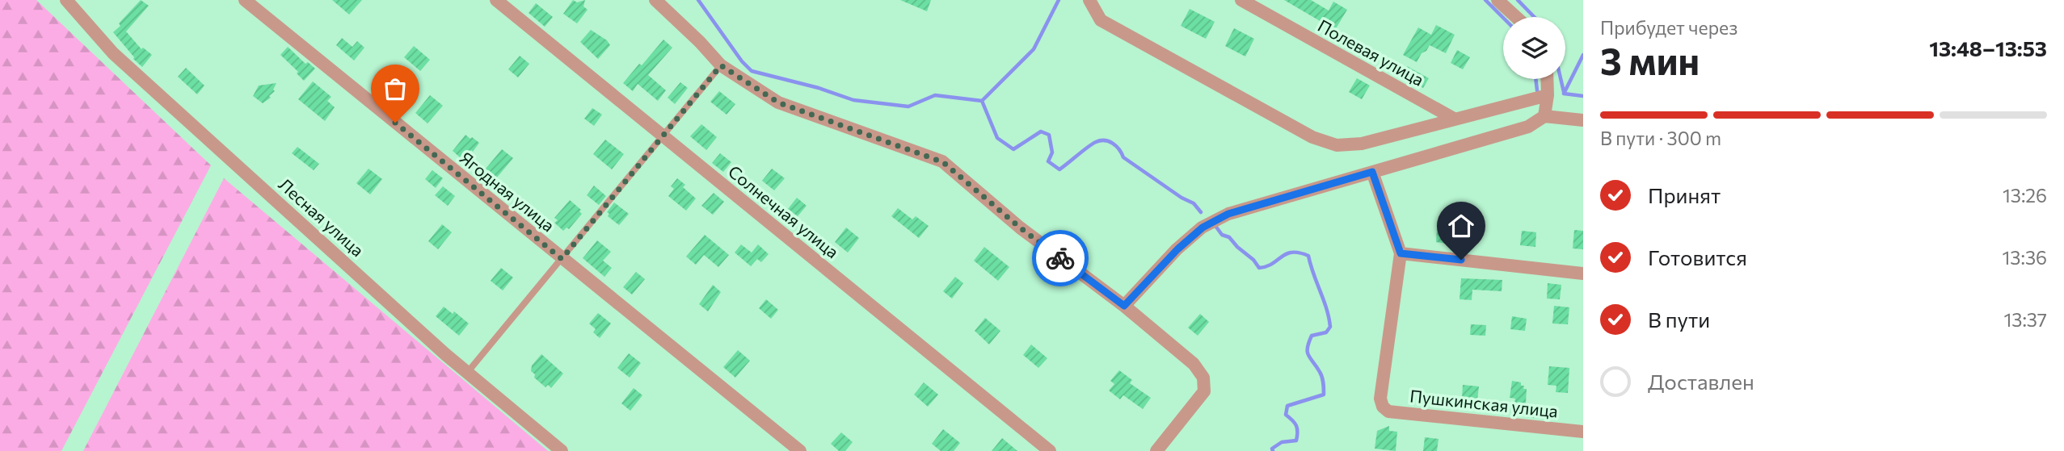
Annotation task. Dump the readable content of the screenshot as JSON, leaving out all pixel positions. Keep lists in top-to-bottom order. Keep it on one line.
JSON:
{"streets":{"street":["Полевая улица","Ягодная улица","Солнечная улица","Лесная улица","Пушкинская улица"]},"page":{"heading":["3 мин","Прибудет через","13:48–13:53"],"bar":"В пути · 300 m","list":[["Принят","13:26"],["Готовится","13:36"],["В пути","13:37"],"Доставлен"]}}
